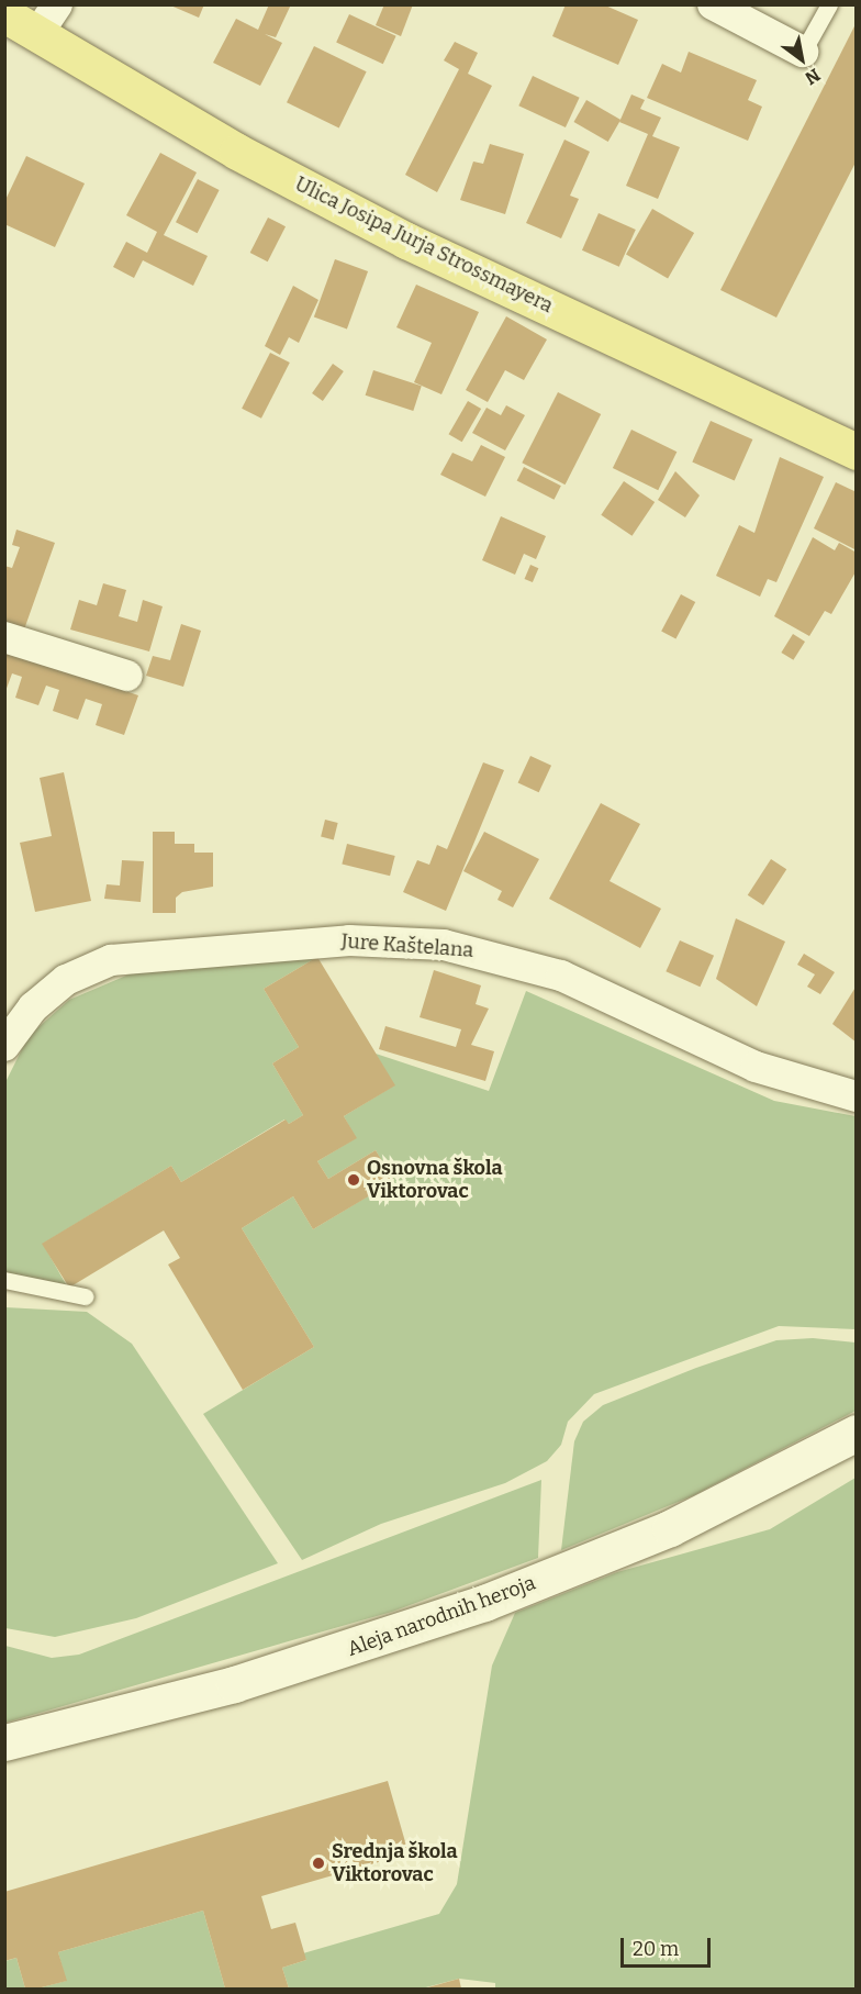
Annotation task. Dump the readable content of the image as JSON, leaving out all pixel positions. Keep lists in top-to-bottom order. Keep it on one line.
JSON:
{"streets":{"main road":["Ulica Josipa Jurja Strossmayera","Aleja narodnih heroja"],"street":["Jure Kaštelana"]},"places":["Osnovna škola Viktorovac","Srednja škola Viktorovac"],"scale_bar":"20 m","north":"bottom right"}
